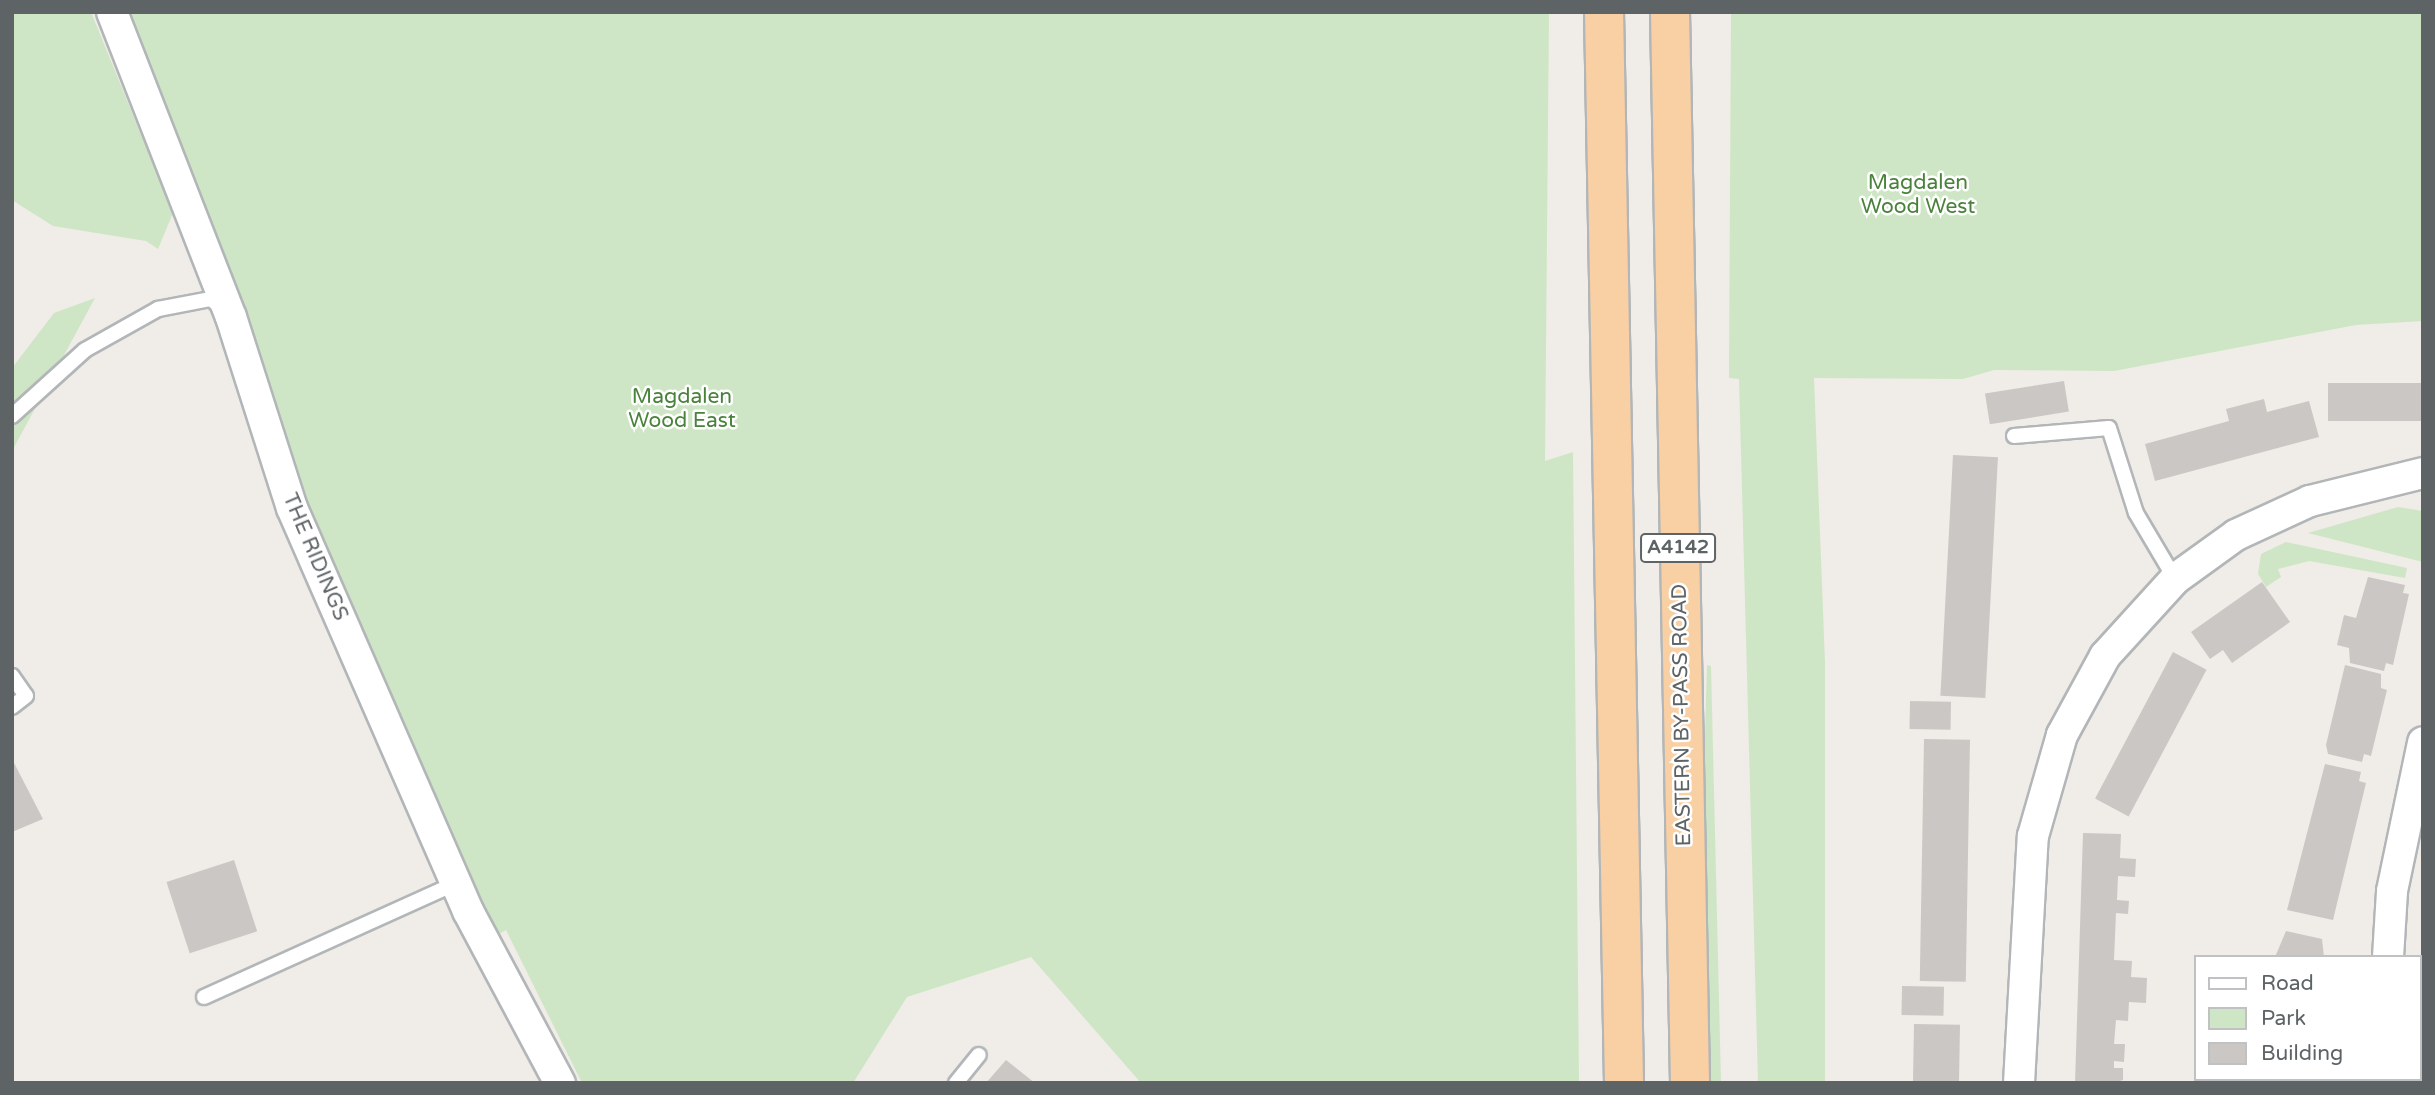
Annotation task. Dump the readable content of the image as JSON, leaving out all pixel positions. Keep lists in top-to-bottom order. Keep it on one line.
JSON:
{"streets":{"highway":["A4142","EASTERN BY-PASS ROAD"],"street":["THE RIDINGS"]},"parks":["Magdalen Wood West","Magdalen Wood East"],"legend":["Road","Park","Building"]}
